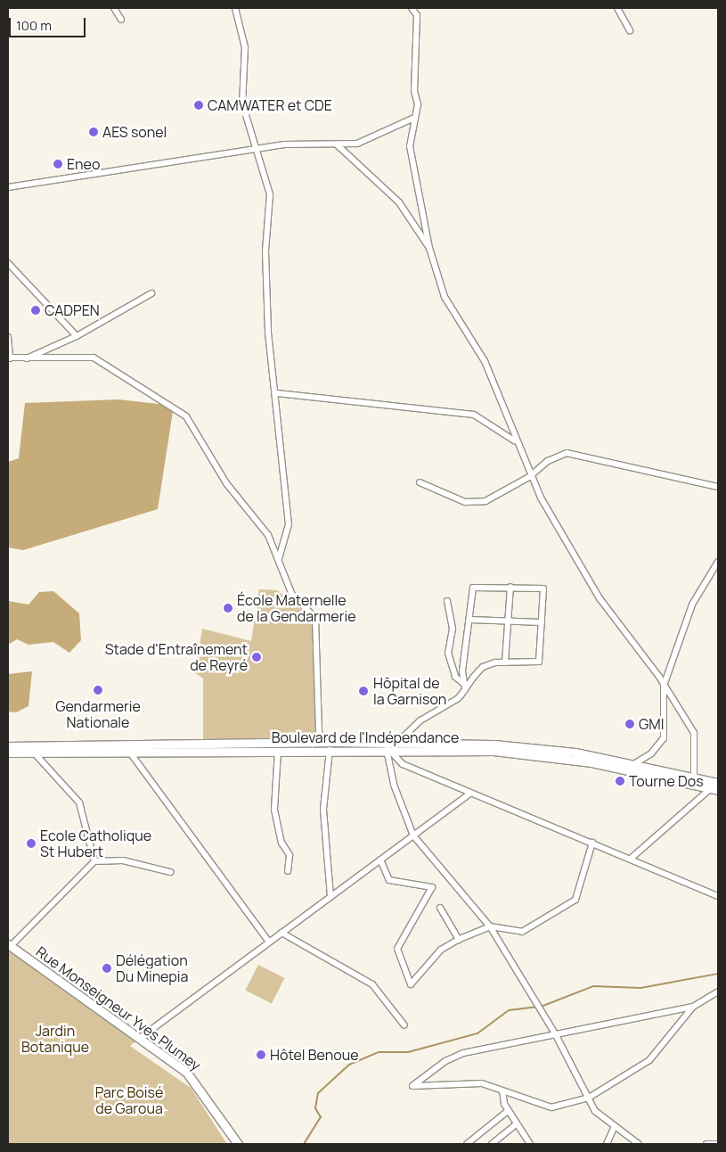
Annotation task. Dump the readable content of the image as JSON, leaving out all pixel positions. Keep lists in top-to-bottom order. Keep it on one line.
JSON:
{"streets":{"main road":["Boulevard de l'Indépendance","Rue Monseigneur Yves Plumey"]},"parks":["Jardin Botanique","Parc Boisé de Garoua"],"places":["CAMWATER et CDE","AES sonel","Eneo","CADPEN","École Maternelle de la Gendarmerie","Stade d'Entraînement de Reyré","Gendarmerie Nationale","Hôpital de la Garnison","GMI","Tourne Dos","Ecole Catholique St Hubert","Délégation Du Minepia","Hôtel Benoue"],"scale_bar":"100 m"}
